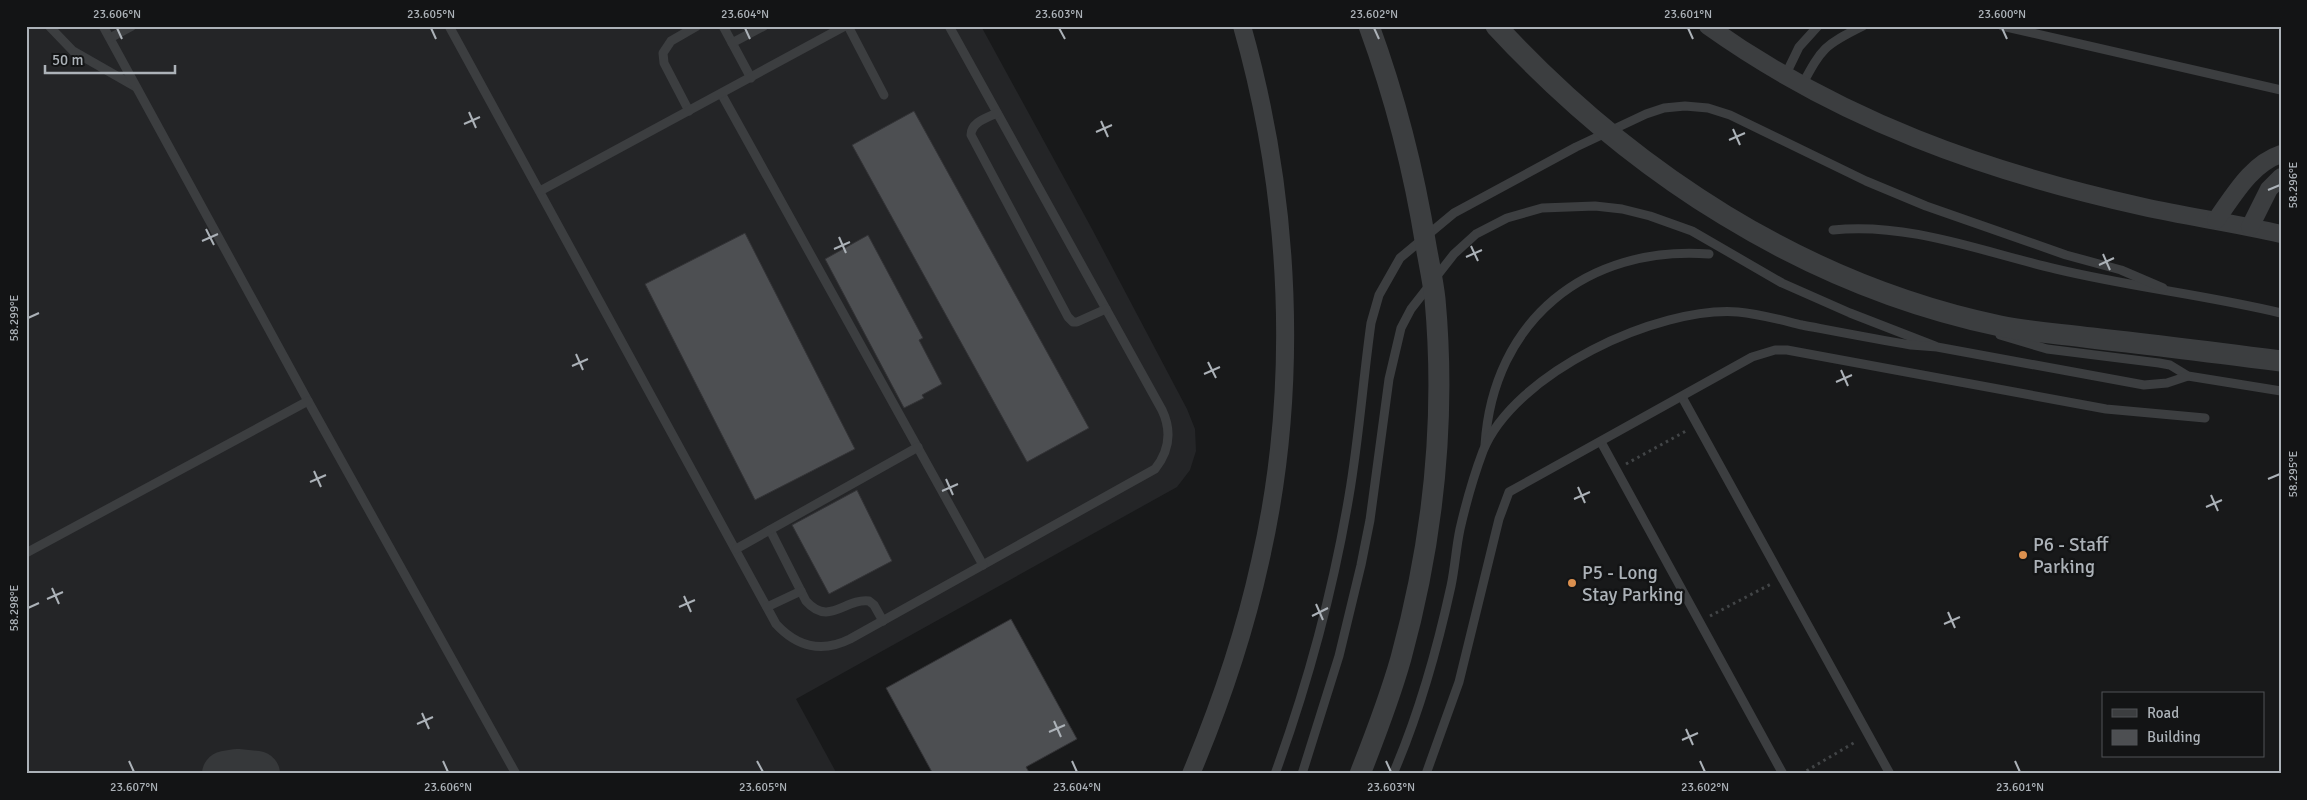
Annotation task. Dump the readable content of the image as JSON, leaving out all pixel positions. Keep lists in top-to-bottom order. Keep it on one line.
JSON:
{"places":["P6 - Staff Parking","P5 - Long Stay Parking"],"legend":["Road","Building"],"scale_bar":"50 m","coordinates":["23.606°N","23.605°N","23.604°N","23.603°N","23.602°N","23.601°N","23.600°N","58.296°E","58.299°E","58.295°E","58.298°E","23.607°N"]}
